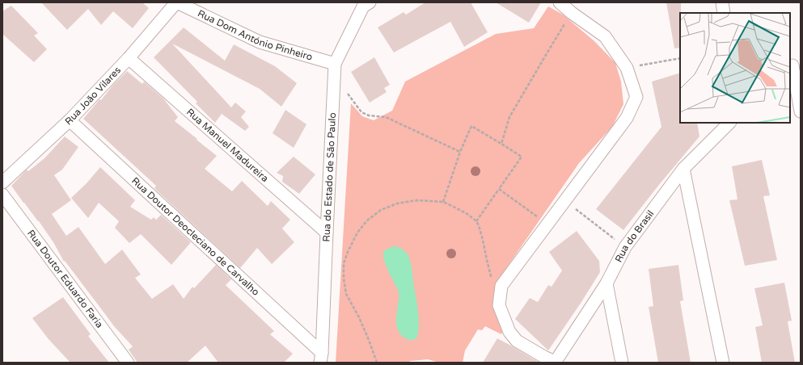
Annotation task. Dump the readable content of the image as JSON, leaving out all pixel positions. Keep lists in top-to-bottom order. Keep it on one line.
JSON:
{"streets":{"street":["Rua Dom António Pinheiro","Rua João Vilares","Rua Manuel Madureira","Rua do Estado de São Paulo","Rua Doutor Deocleciano de Carvalho","Rua do Brasil","Rua Doutor Eduardo Faria"]},"crossings":[["Rua Dom António Pinheiro","Rua João Vilares"],["Rua Dom António Pinheiro","Rua do Estado de São Paulo"],["Rua João Vilares","Rua Manuel Madureira"],["Rua João Vilares","Rua Doutor Deocleciano de Carvalho"],["Rua Manuel Madureira","Rua do Estado de São Paulo"],["Rua do Estado de São Paulo","Rua Doutor Deocleciano de Carvalho"]]}
